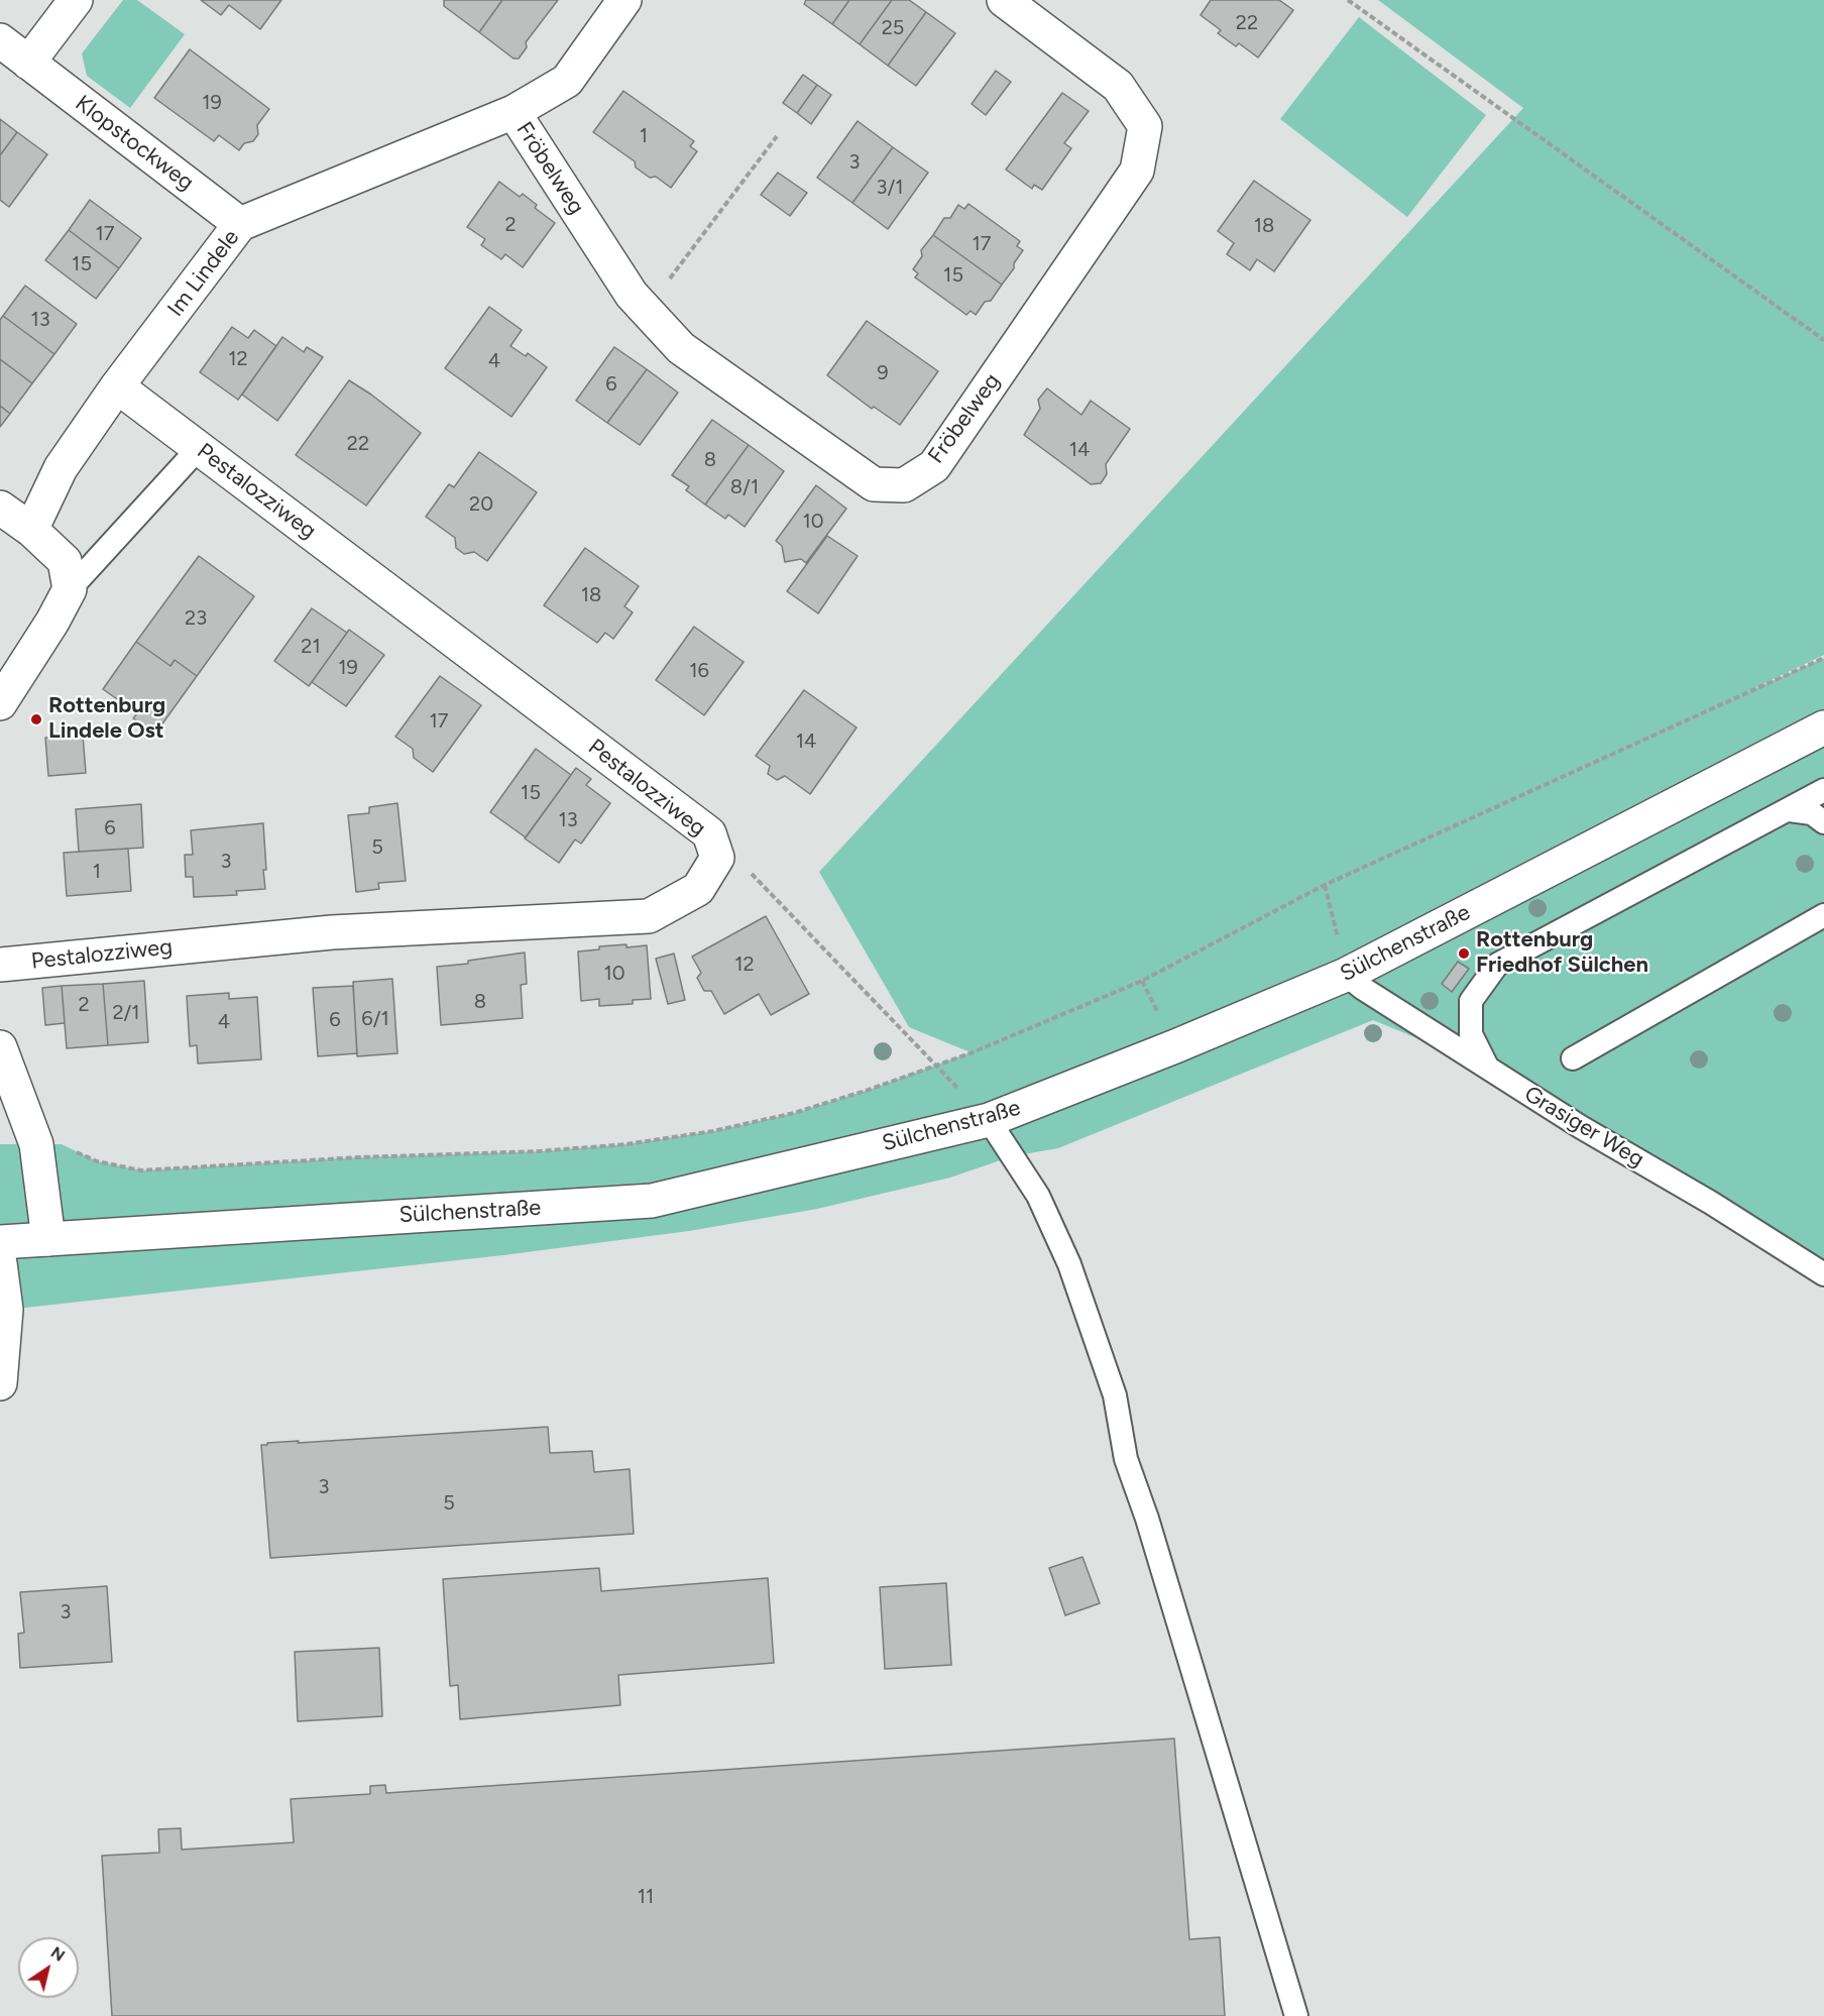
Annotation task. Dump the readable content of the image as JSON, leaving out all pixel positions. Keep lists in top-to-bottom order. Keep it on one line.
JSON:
{"streets":{"street":["Klopstockweg","Fröbelweg","Im Lindele","Pestalozziweg","Sülchenstraße"],"lane":["Grasiger Weg"]},"crossings":[["Klopstockweg","Im Lindele"],["Fröbelweg","Im Lindele"],["Im Lindele","Pestalozziweg"],["Sülchenstraße","Grasiger Weg"]],"places":["Rottenburg Lindele Ost","Rottenburg Friedhof Sülchen"],"house_numbers":["22","25","19","1","3","3/1","2","18","17","17","15","15","13","12","4","9","6","22","14","8","8/1","20","10","18","23","21","19","16","17","14","15","13","6","5","3","1","12","10","8","2","2/1","6/1","6","4","3","5","3","11"],"north":"top right"}
